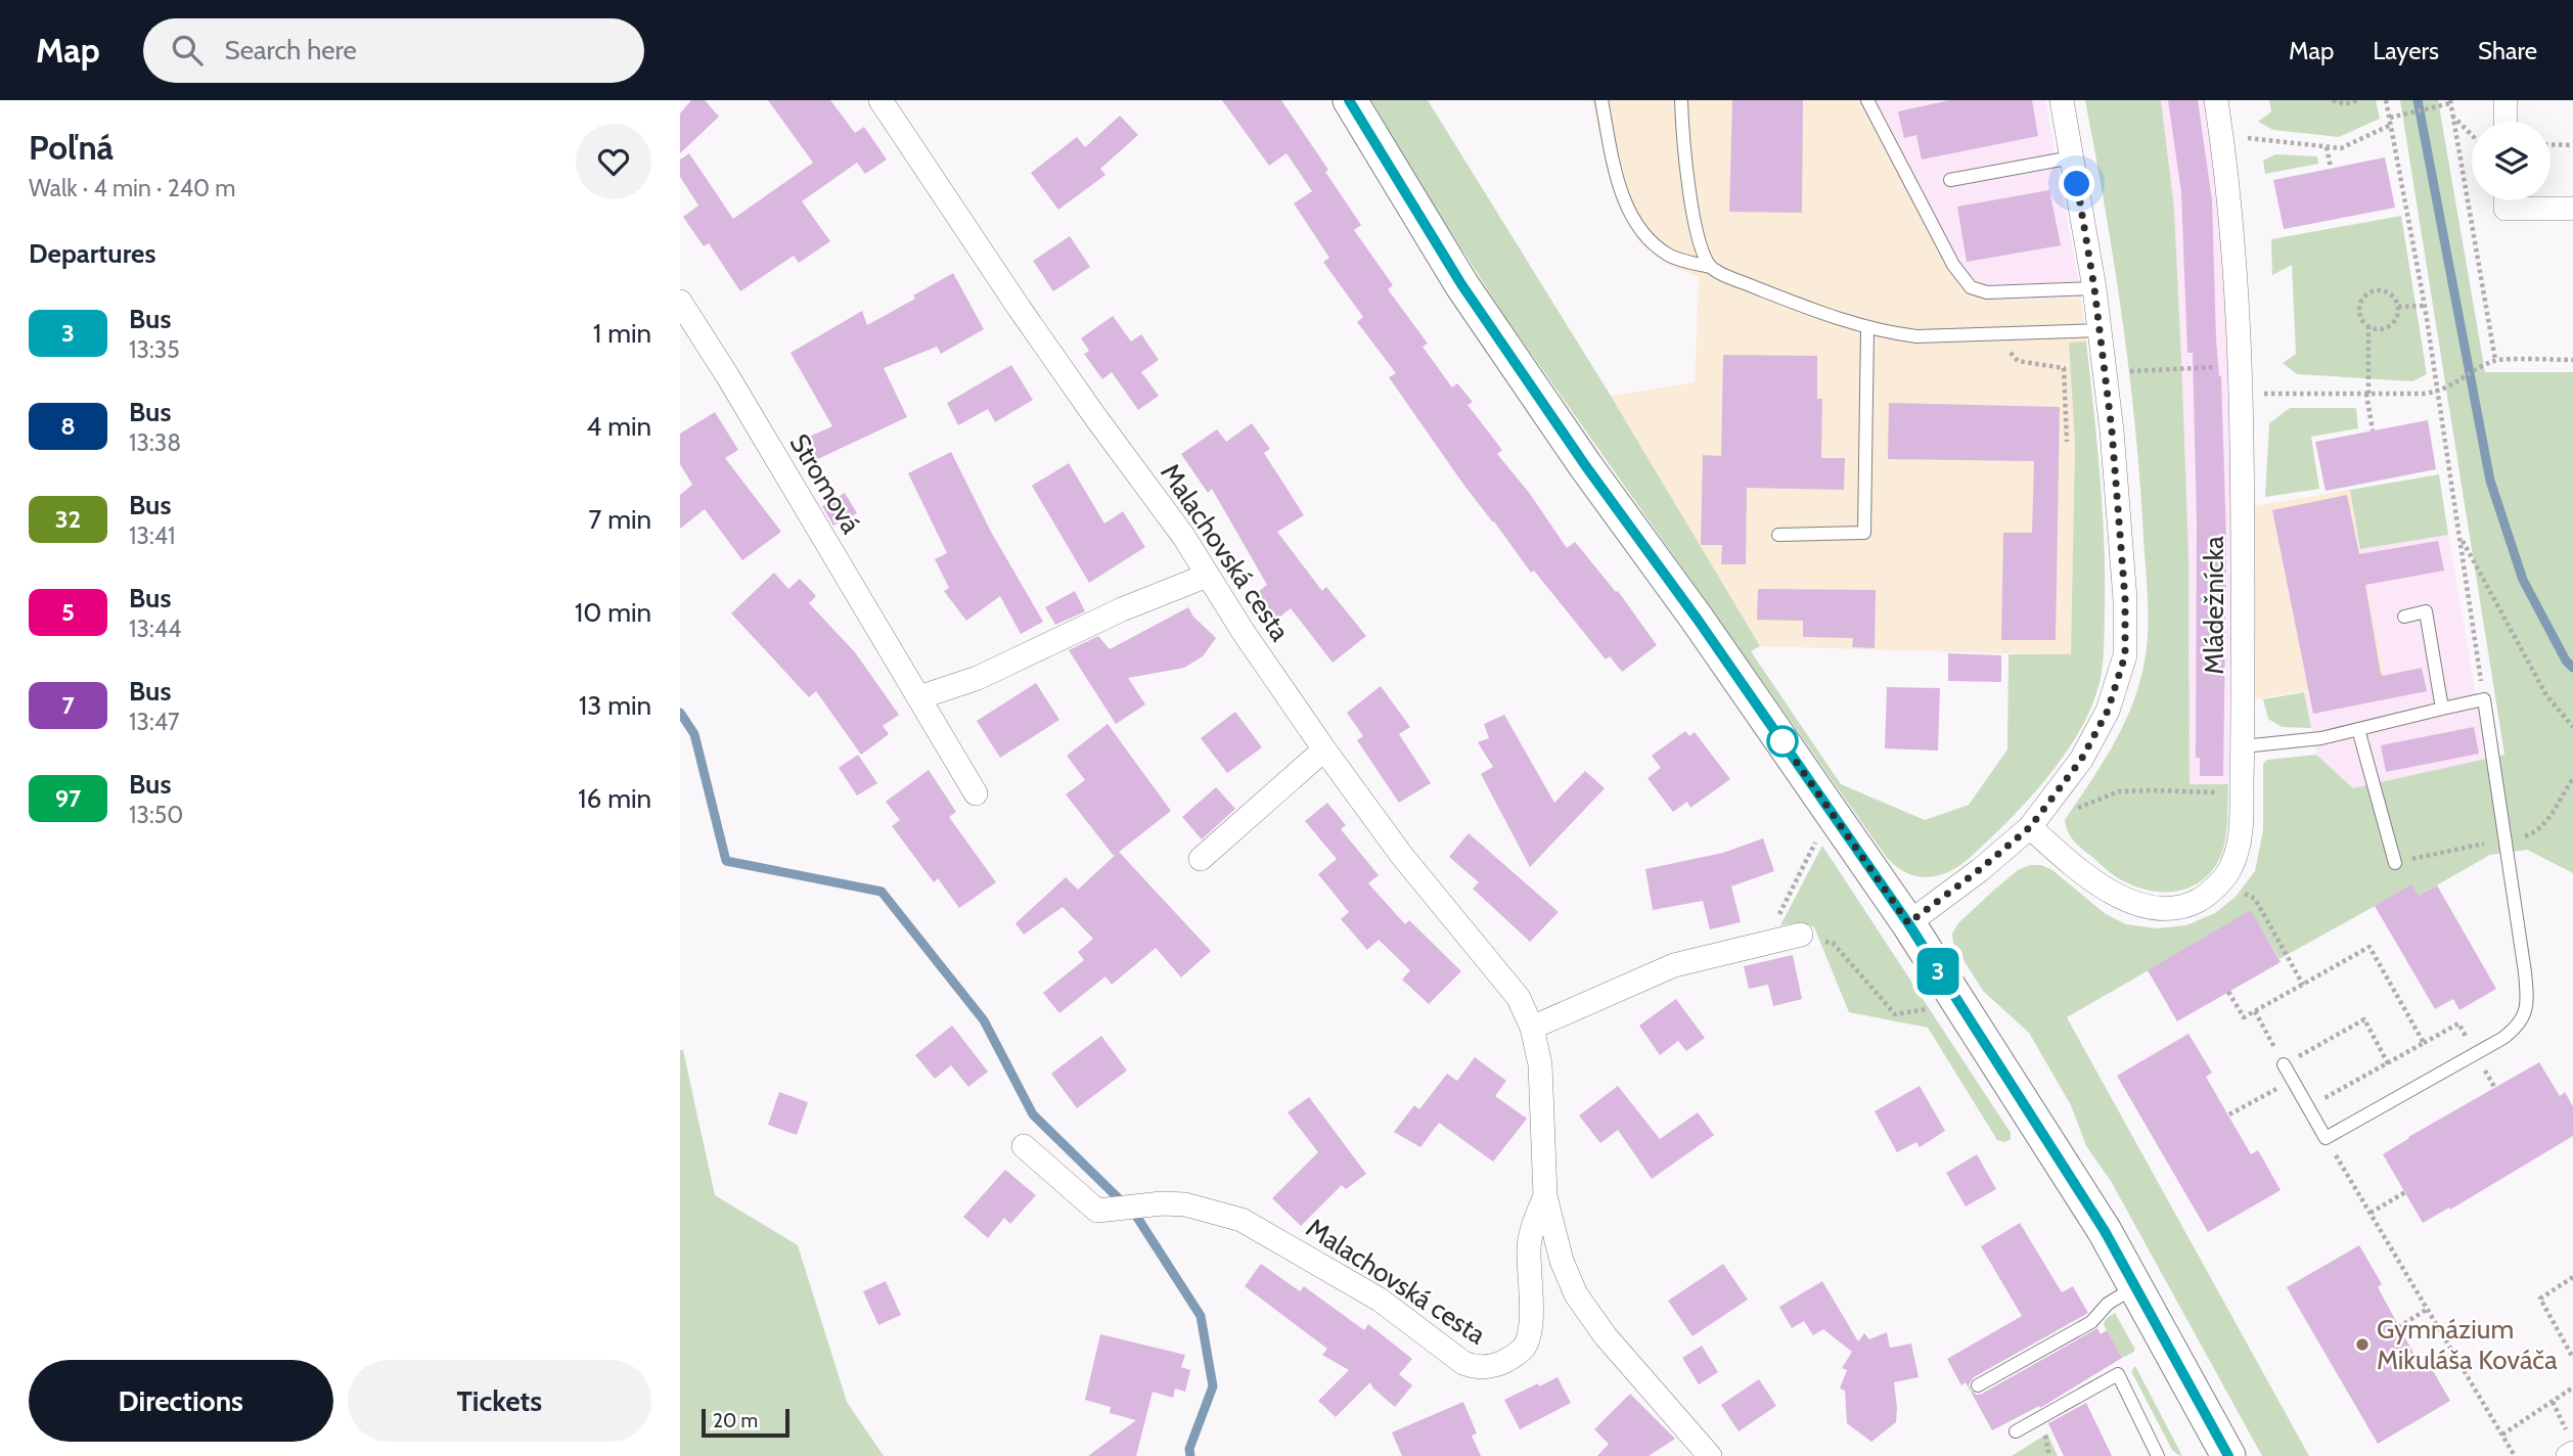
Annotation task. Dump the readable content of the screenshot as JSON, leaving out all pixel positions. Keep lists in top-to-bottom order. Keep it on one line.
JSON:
{"streets":{"street":["Stromová","Malachovská cesta","Mládežnícka"]},"places":["Gymnázium Mikuláša Kováča"],"lines":["bus line 3"],"scale_bar":"20 m","page":{"header":"Map","search":"Search here","nav":["Map","Layers","Share"],"heading":[["Poľná","Walk · 4 min · 240 m"],"Departures"],"on_map":"3","list":[{"mark":"3","name":"Bus","note":"13:35","value":"1 min"},{"mark":"8","name":"Bus","note":"13:38","value":"4 min"},{"mark":"32","name":"Bus","note":"13:41","value":"7 min"},{"mark":"5","name":"Bus","note":"13:44","value":"10 min"},{"mark":"7","name":"Bus","note":"13:47","value":"13 min"},{"mark":"97","name":"Bus","note":"13:50","value":"16 min"}],"buttons":["Directions","Tickets"],"scale":"20 m"}}
